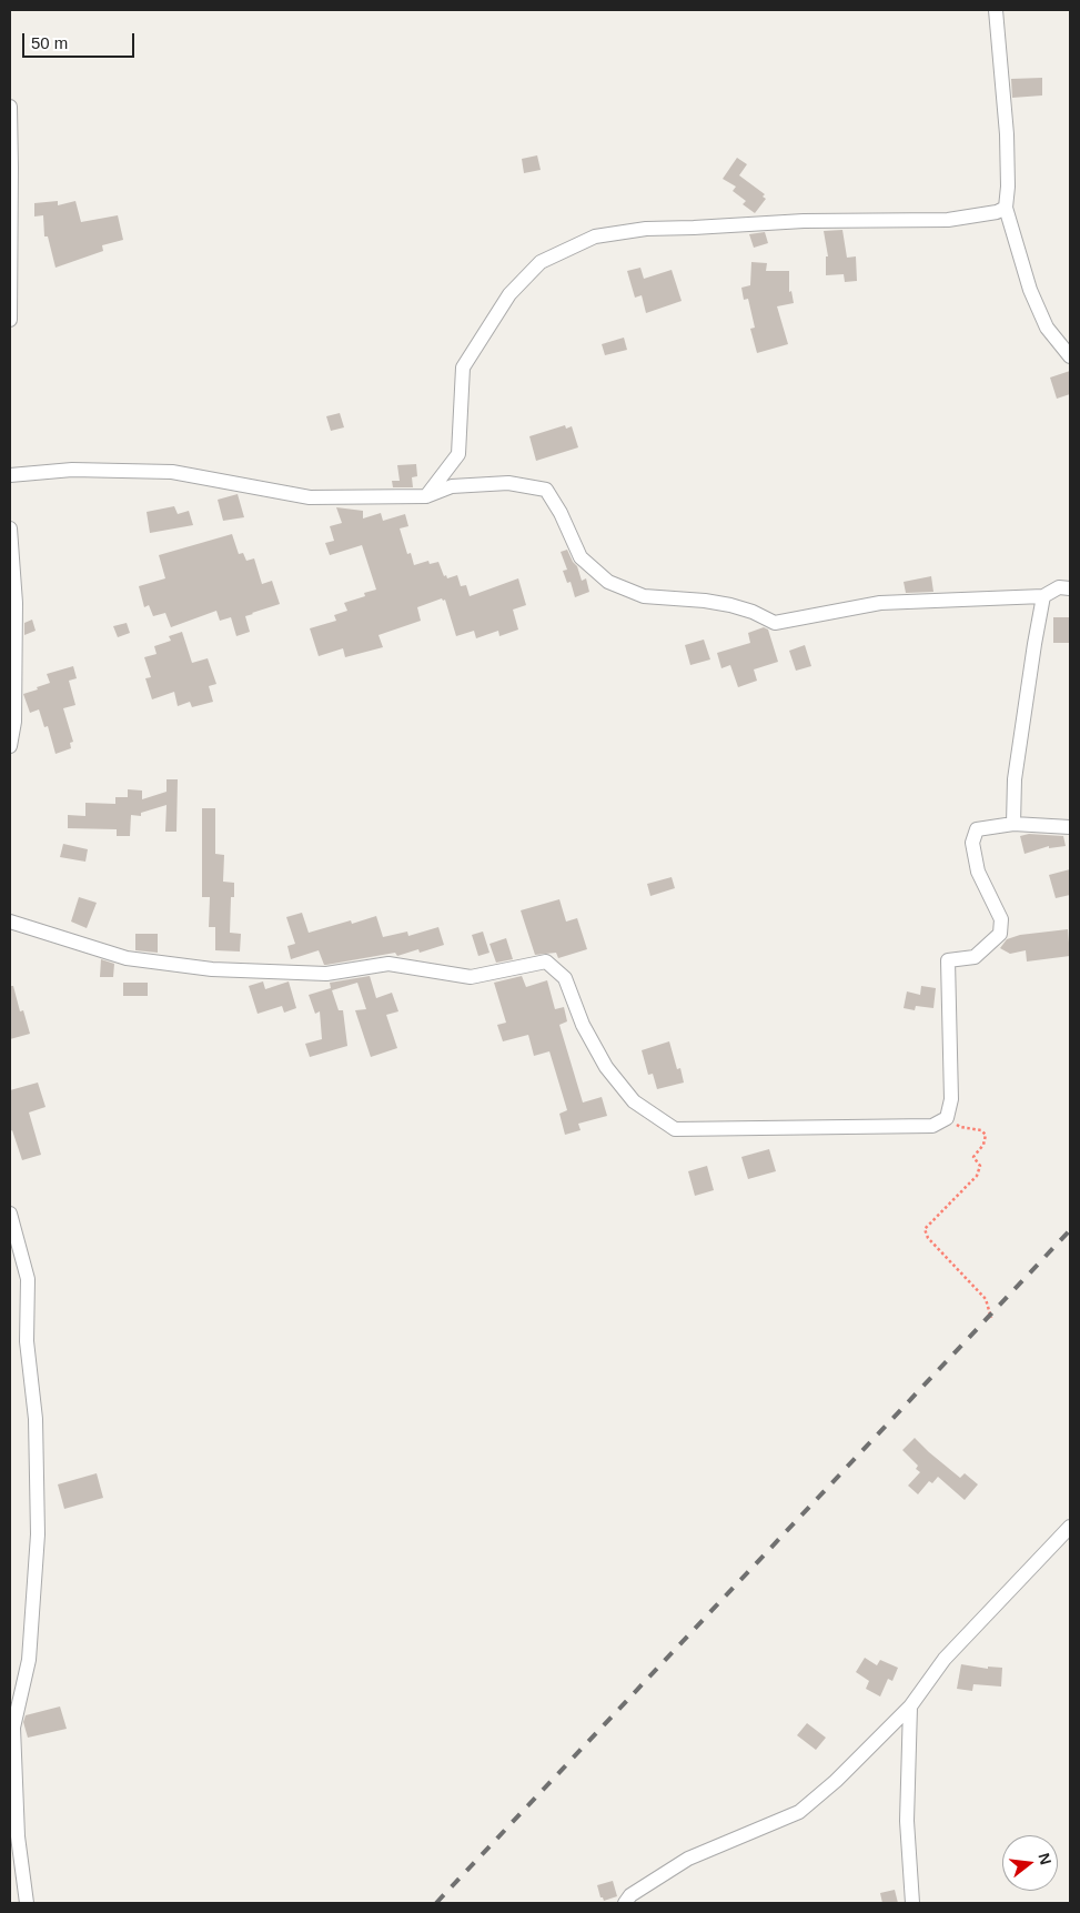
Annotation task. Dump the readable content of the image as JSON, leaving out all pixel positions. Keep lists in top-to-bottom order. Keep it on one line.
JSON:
{"scale_bar":"50 m","north":"right"}
